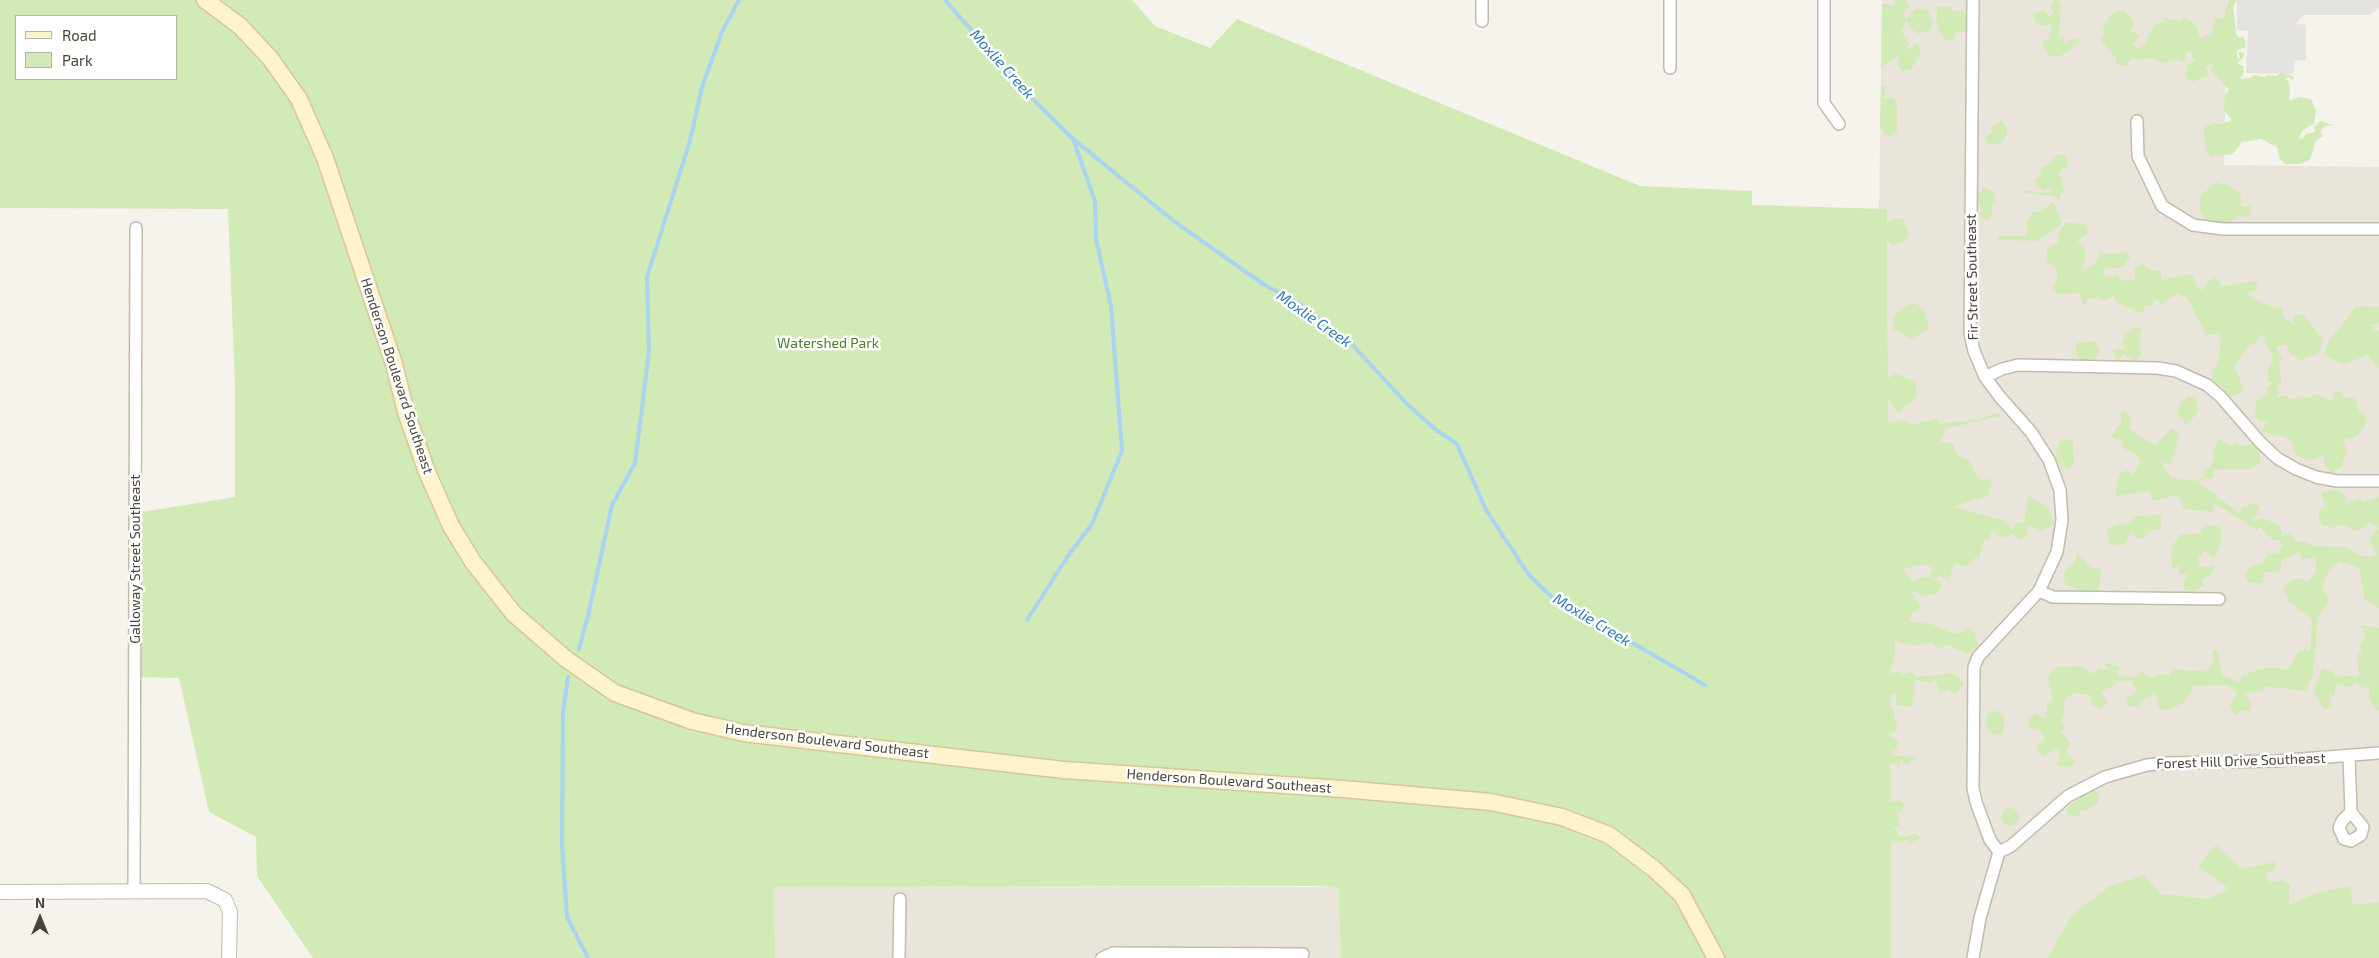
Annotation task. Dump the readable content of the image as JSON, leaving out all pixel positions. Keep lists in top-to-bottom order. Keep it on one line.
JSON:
{"streets":{"main road":["Henderson Boulevard Southeast"],"street":["Fir Street Southeast","Galloway Street Southeast","Forest Hill Drive Southeast"]},"crossings":[["Fir Street Southeast","Forest Hill Drive Southeast"]],"water":["Moxlie Creek"],"parks":["Watershed Park"],"legend":["Road","Park"],"north":"top"}
